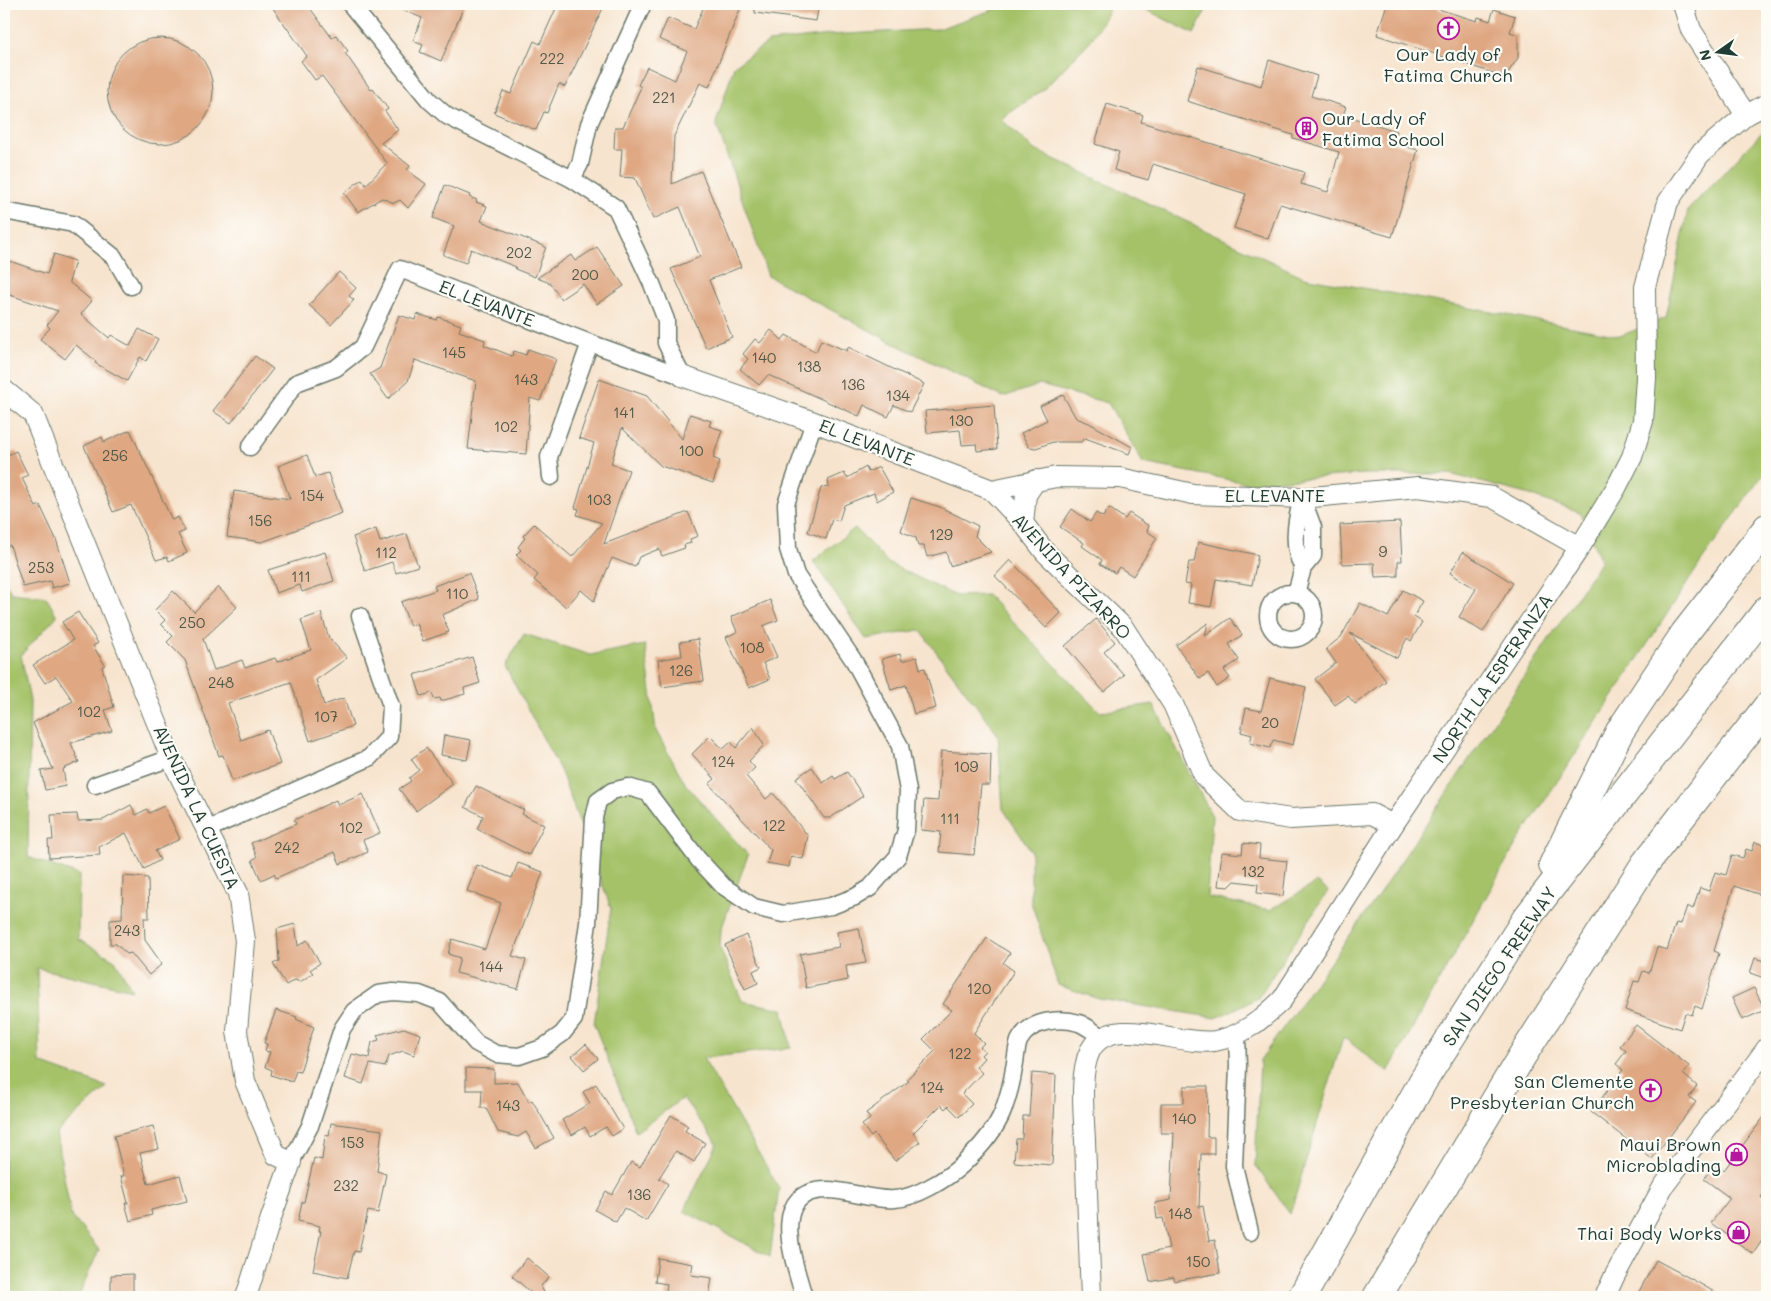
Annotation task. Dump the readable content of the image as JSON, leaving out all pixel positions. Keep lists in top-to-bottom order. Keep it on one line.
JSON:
{"streets":{"highway":["SAN DIEGO FREEWAY"],"street":["EL LEVANTE","AVENIDA PIZARRO","NORTH LA ESPERANZA","AVENIDA LA CUESTA"]},"crossings":[["EL LEVANTE","AVENIDA PIZARRO"],["EL LEVANTE","NORTH LA ESPERANZA"],["AVENIDA PIZARRO","NORTH LA ESPERANZA"]],"places":{"church":["Our Lady of Fatima Church","San Clemente Presbyterian Church"],"building":["Our Lady of Fatima School"],"shop":["Maui Brown Microblading","Thai Body Works"]},"house_numbers":["222","221","202","200","145","140","138","143","136","134","141","130","102","100","256","154","103","156","129","9","112","253","111","110","250","108","126","248","102","107","20","124","109","111","122","102","242","132","243","144","120","122","124","143","140","153","232","136","148","150"],"north":"left"}
